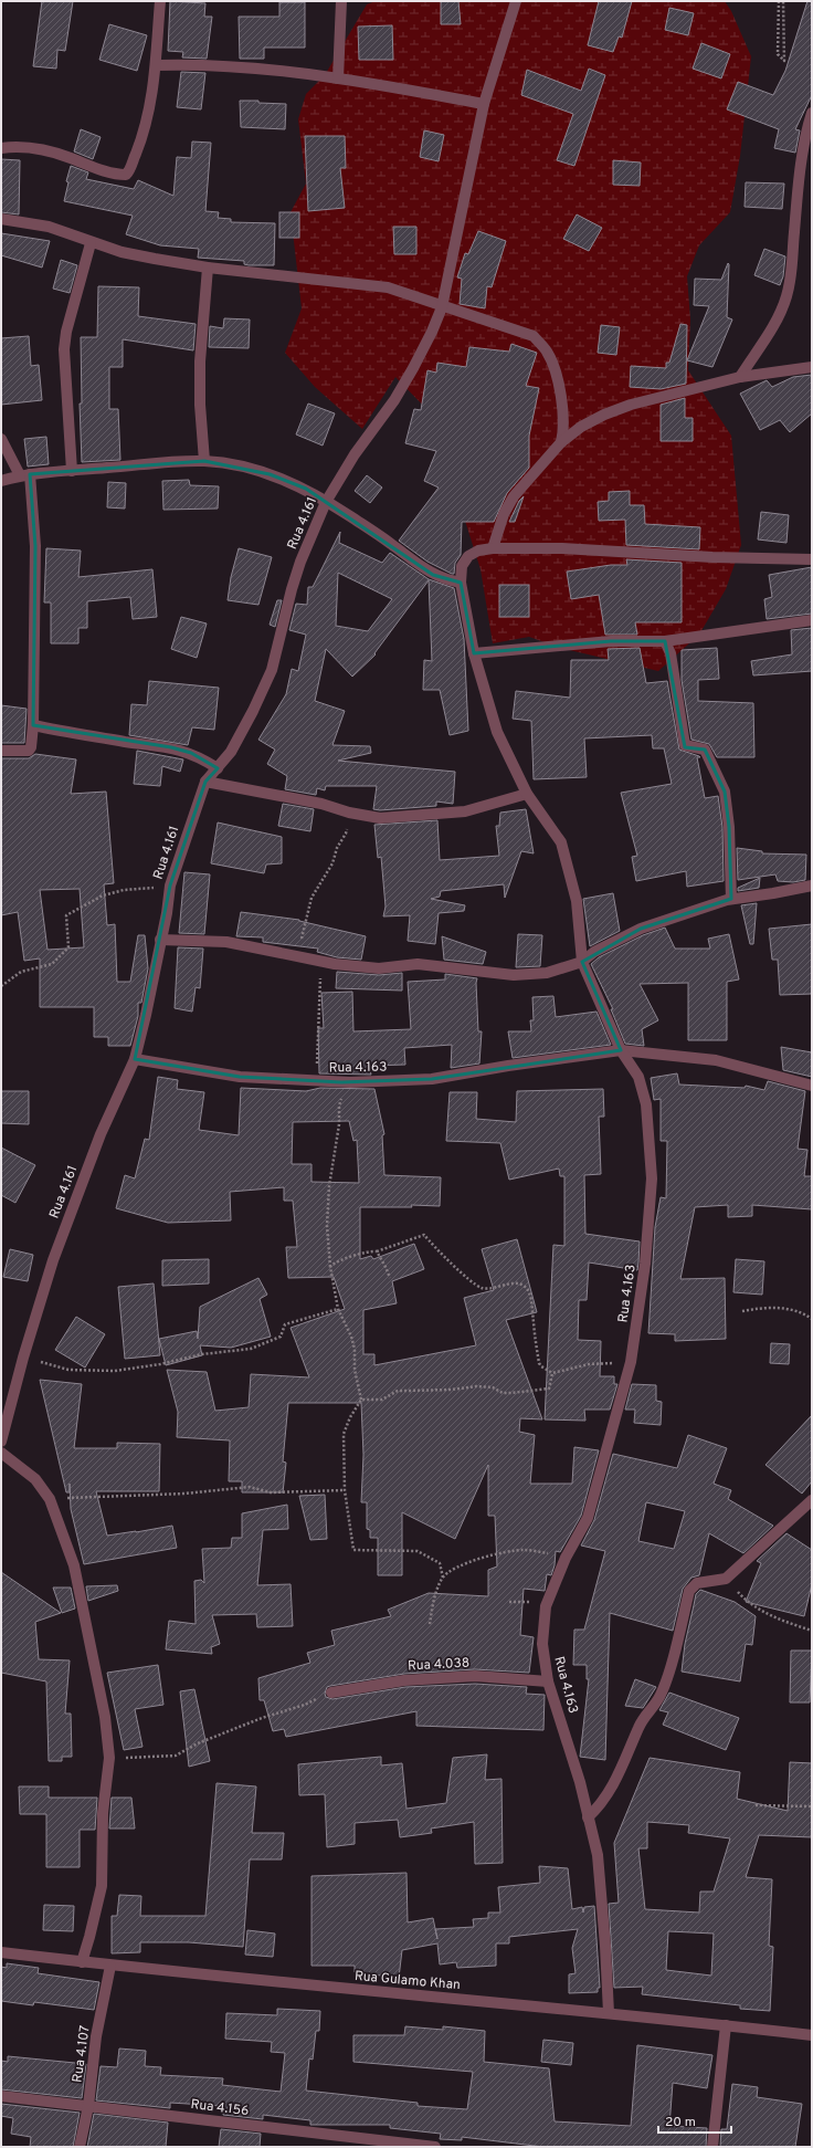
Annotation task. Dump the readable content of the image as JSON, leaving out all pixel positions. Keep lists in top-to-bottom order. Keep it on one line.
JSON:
{"streets":{"street":["Rua 4.161","Rua 4.163","Rua 4.038","Rua Gulamo Khan","Rua 4.107","Rua 4.156"]},"crossings":[["Rua 4.161","Rua 4.163"],["Rua 4.163","Rua 4.038"],["Rua 4.163","Rua Gulamo Khan"],["Rua Gulamo Khan","Rua 4.107"],["Rua 4.107","Rua 4.156"]],"scale_bar":"20 m"}
